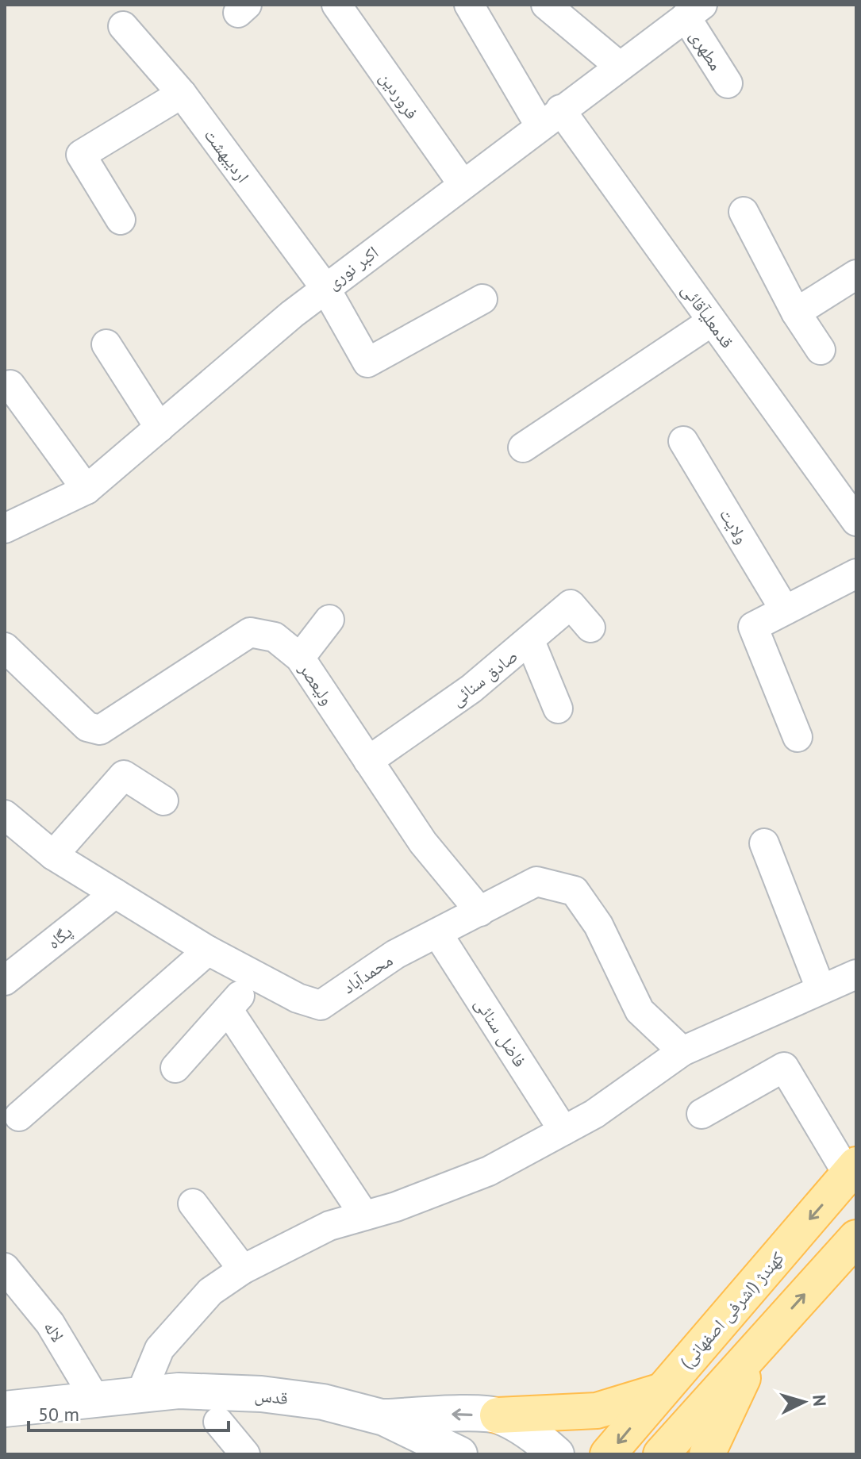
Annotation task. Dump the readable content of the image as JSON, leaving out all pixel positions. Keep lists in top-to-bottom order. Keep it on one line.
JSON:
{"streets":{"main road":["کهندژ (اشرفی اصفهانی)","قدس"],"street":["مطهری","فروردین","اردیبهشت","اکبر نوری","قدمعلیآقائی","ولایت","صادق سنائی","ولیعصر","پگاه","محمدآباد","فاضل سنائی","لاله"]},"crossings":[["مطهری","اکبر نوری"],["فروردین","اکبر نوری"],["اردیبهشت","اکبر نوری"],["اکبر نوری","قدمعلیآقائی"],["صادق سنائی","ولیعصر"],["ولیعصر","محمدآباد"],["پگاه","محمدآباد"],["محمدآباد","فاضل سنائی"],["لاله","قدس"]],"scale_bar":"50 m","north":"right"}
